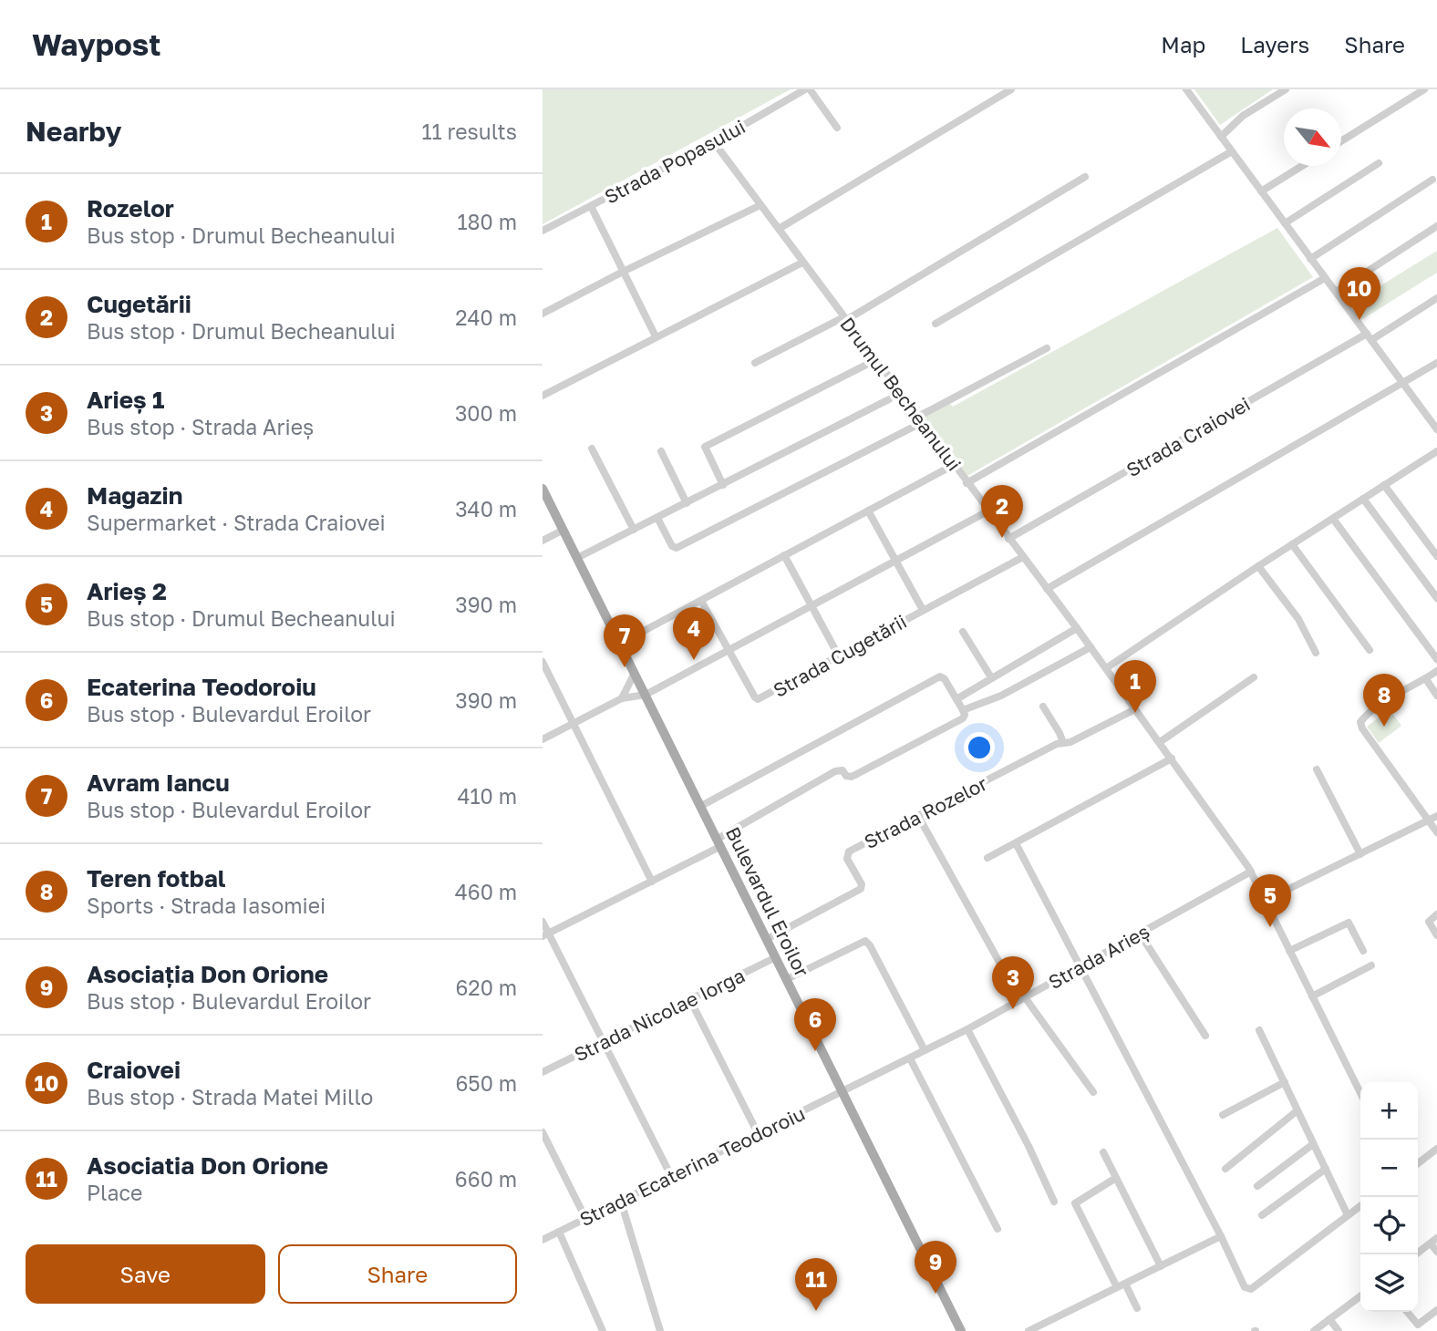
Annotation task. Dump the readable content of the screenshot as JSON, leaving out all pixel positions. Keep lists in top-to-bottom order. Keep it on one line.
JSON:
{"streets":{"main road":["Bulevardul Eroilor"],"street":["Strada Popasului","Drumul Becheanului","Strada Craiovei","Strada Cugetării","Strada Rozelor","Strada Arieș","Strada Nicolae Iorga","Strada Ecaterina Teodoroiu"]},"crossings":[["Strada Popasului","Drumul Becheanului"],["Drumul Becheanului","Strada Craiovei"],["Drumul Becheanului","Strada Cugetării"],["Drumul Becheanului","Strada Rozelor"],["Drumul Becheanului","Strada Arieș"],["Strada Rozelor","Bulevardul Eroilor"],["Bulevardul Eroilor","Strada Arieș"],["Bulevardul Eroilor","Strada Nicolae Iorga"],["Bulevardul Eroilor","Strada Ecaterina Teodoroiu"],["Strada Arieș","Strada Ecaterina Teodoroiu"]],"north":"bottom right","page":{"header":"Waypost","nav":["Map","Layers","Share"],"heading":["Nearby","11 results"],"list":[{"mark":"1","name":"Rozelor","note":"Bus stop · Drumul Becheanului","value":"180 m"},{"mark":"2","name":"Cugetării","note":"Bus stop · Drumul Becheanului","value":"240 m"},{"mark":"3","name":"Arieș 1","note":"Bus stop · Strada Arieș","value":"300 m"},{"mark":"4","name":"Magazin","note":"Supermarket · Strada Craiovei","value":"340 m"},{"mark":"5","name":"Arieș 2","note":"Bus stop · Drumul Becheanului","value":"390 m"},{"mark":"6","name":"Ecaterina Teodoroiu","note":"Bus stop · Bulevardul Eroilor","value":"390 m"},{"mark":"7","name":"Avram Iancu","note":"Bus stop · Bulevardul Eroilor","value":"410 m"},{"mark":"8","name":"Teren fotbal","note":"Sports · Strada Iasomiei","value":"460 m"},{"mark":"9","name":"Asociația Don Orione","note":"Bus stop · Bulevardul Eroilor","value":"620 m"},{"mark":"10","name":"Craiovei","note":"Bus stop · Strada Matei Millo","value":"650 m"},{"mark":"11","name":"Asociatia Don Orione","note":"Place","value":"660 m"}],"pins":["10","2","4","7","1","8","5","3","6","9","11"],"map_buttons":["+","−"],"buttons":["Save","Share"]}}
